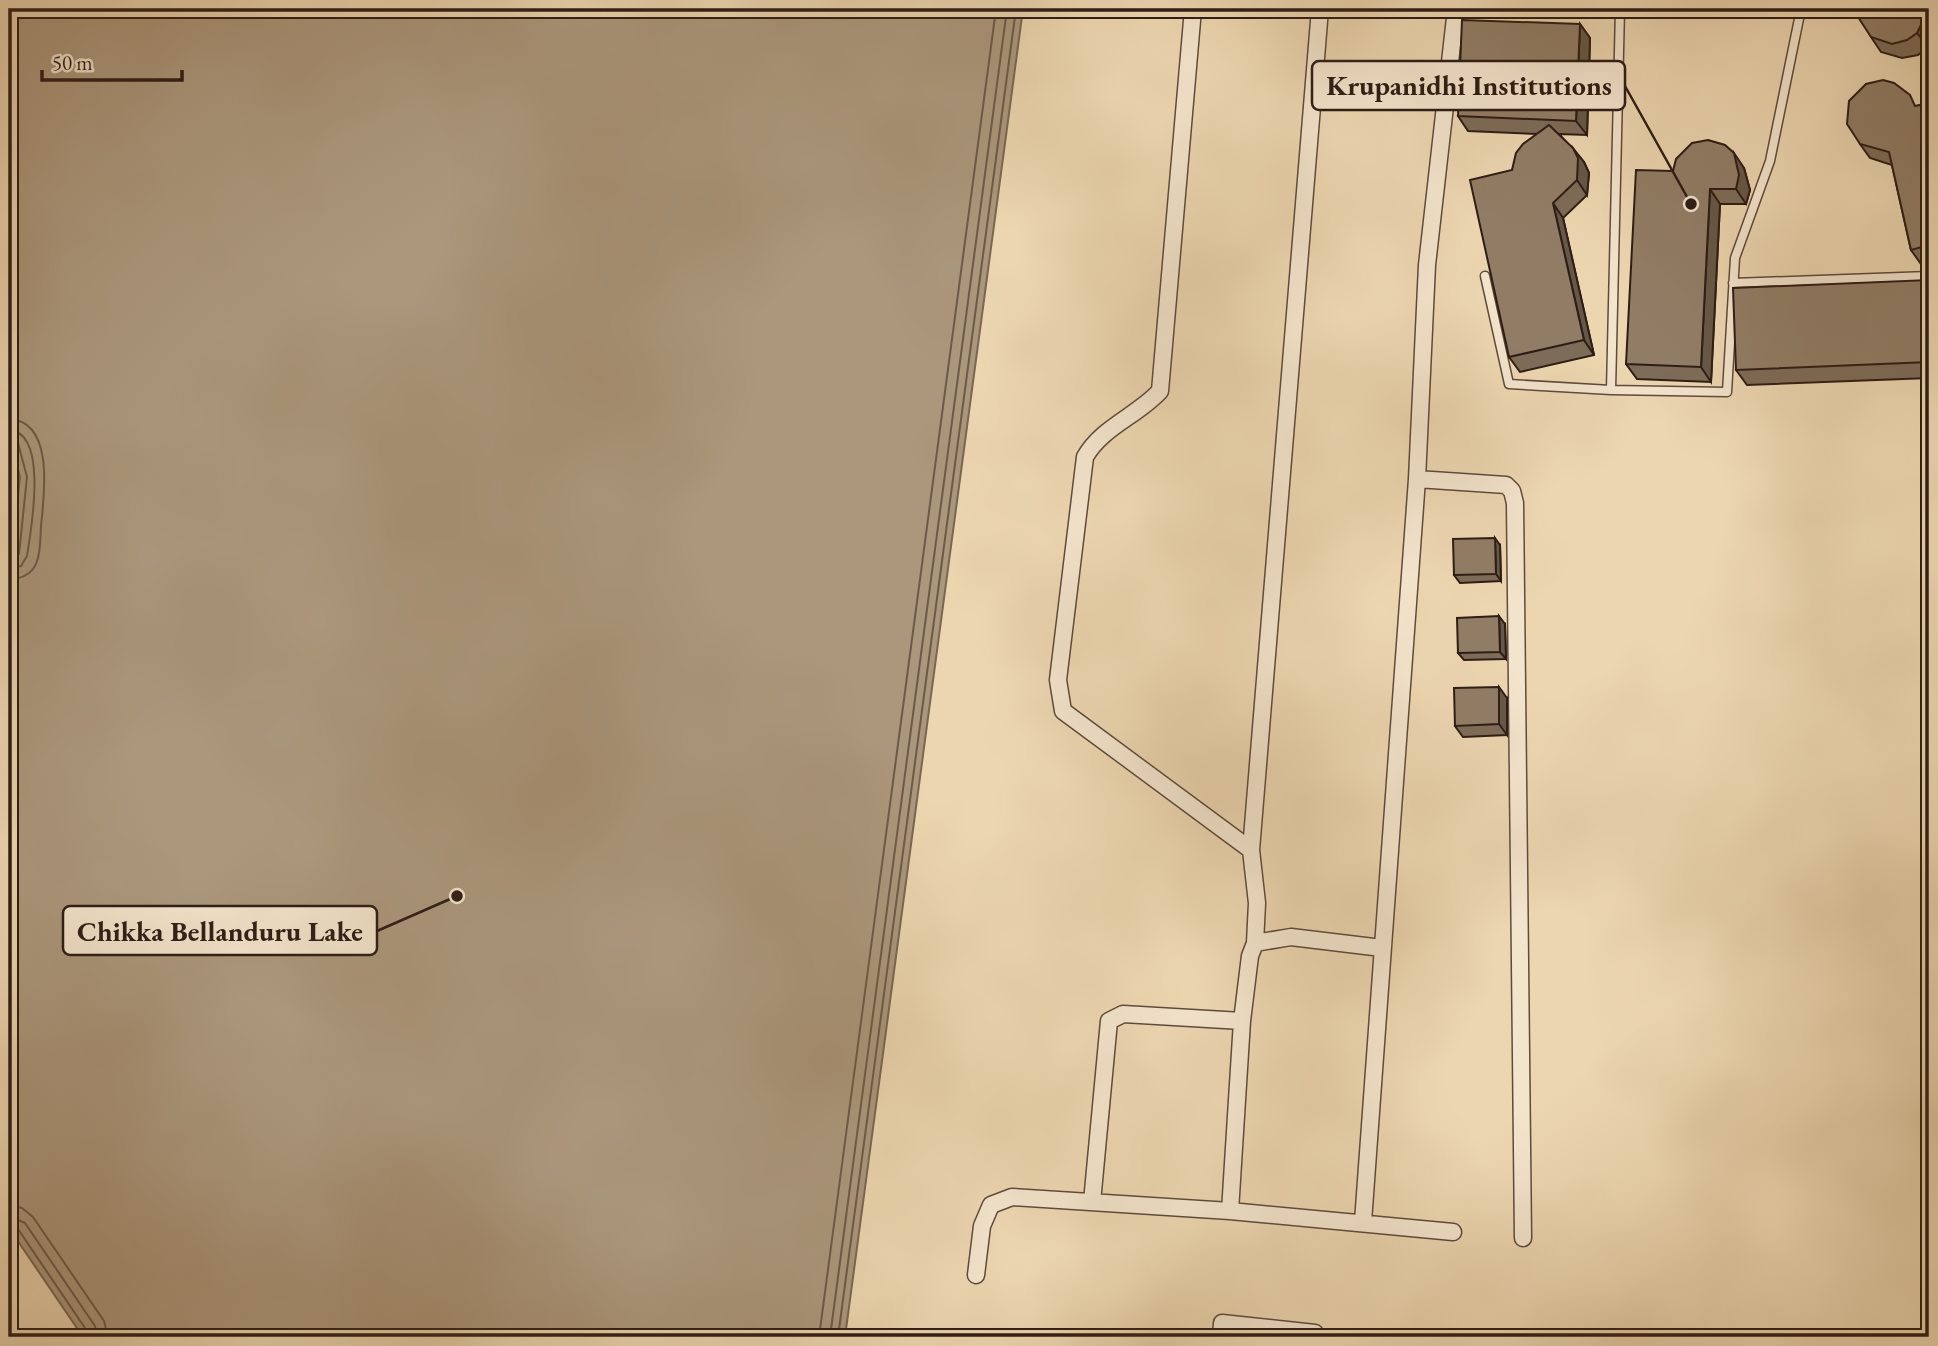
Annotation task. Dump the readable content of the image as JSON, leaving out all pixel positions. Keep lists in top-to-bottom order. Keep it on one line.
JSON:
{"places":["Krupanidhi Institutions","Chikka Bellanduru Lake"],"scale_bar":"50 m"}
